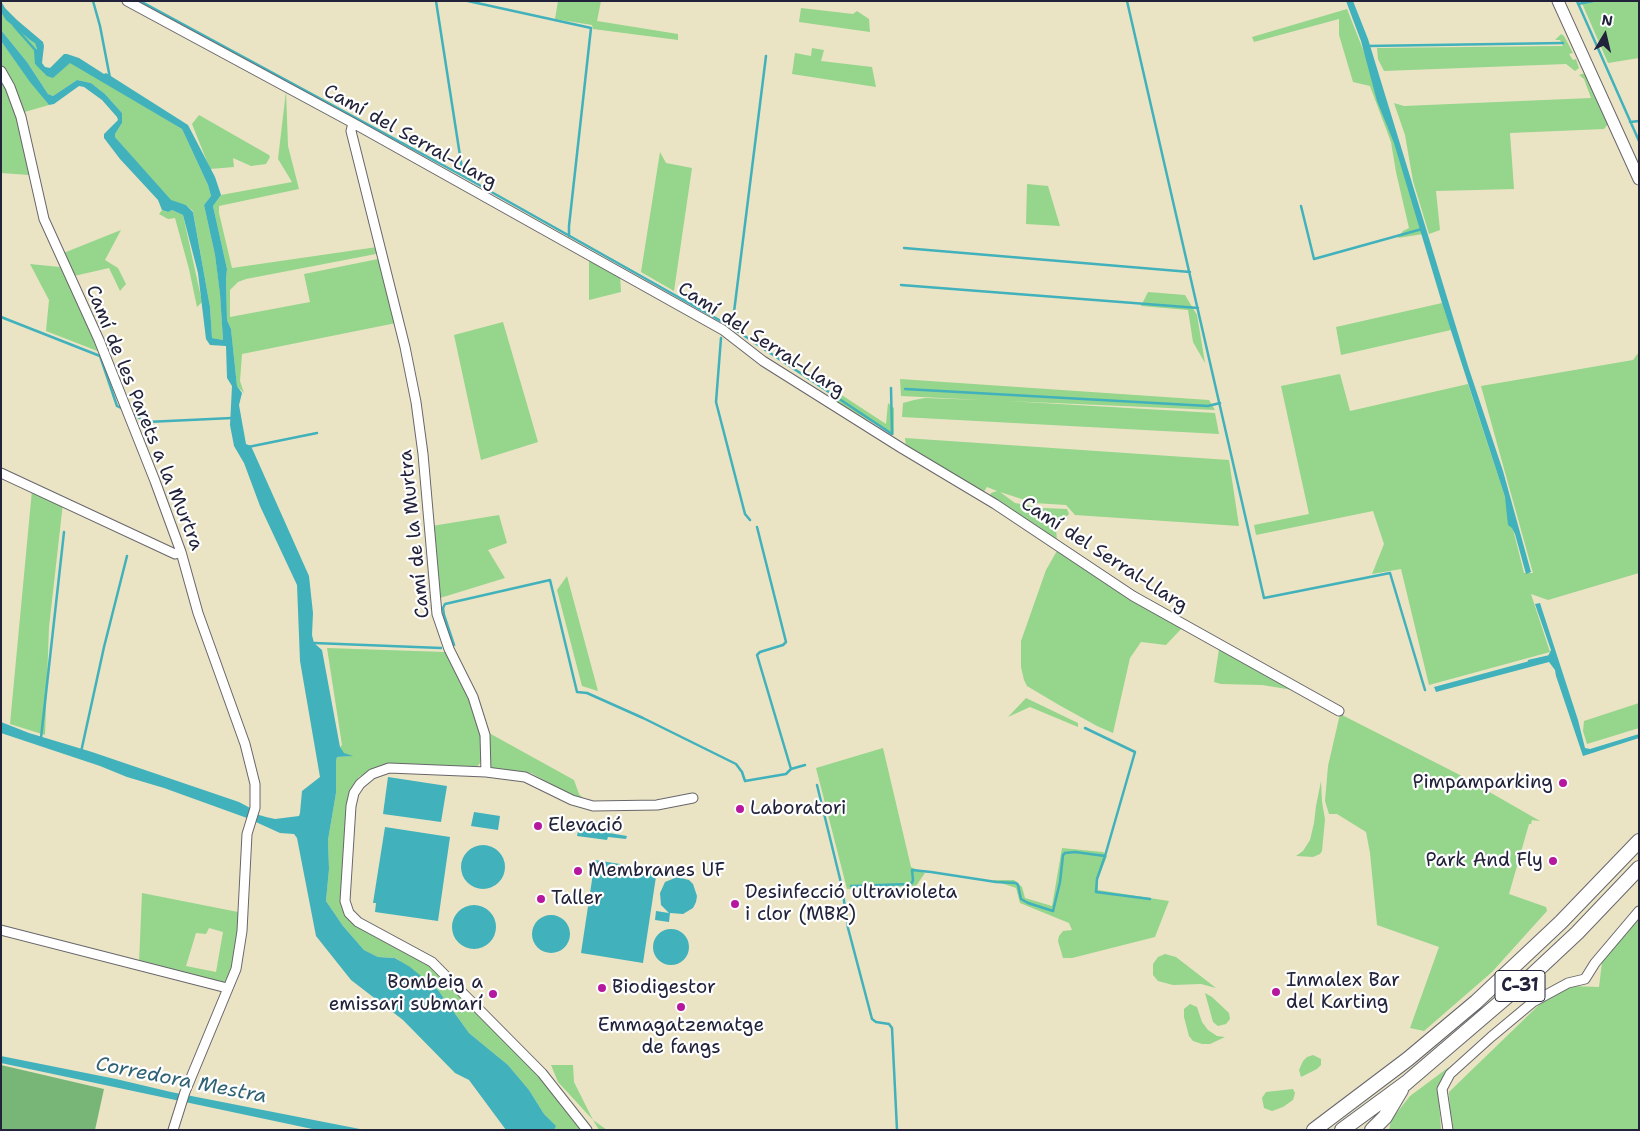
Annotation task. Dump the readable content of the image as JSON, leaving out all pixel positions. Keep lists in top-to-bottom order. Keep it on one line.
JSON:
{"streets":{"highway":["C-31"],"street":["Camí del Serral-Llarg","Camí de les Parets a la Murtra","Camí de la Murtra"]},"crossings":[["Camí del Serral-Llarg","Camí de la Murtra"]],"water":["Corredora Mestra"],"places":["Pimpamparking","Laboratori","Elevació","Park And Fly","Membranes UF","Taller","Desinfecció ultravioleta i clor (MBR)","Biodigestor","Inmalex Bar del Karting","Bombeig a emissari submarí","Emmagatzematge de fangs"],"north":"top"}
